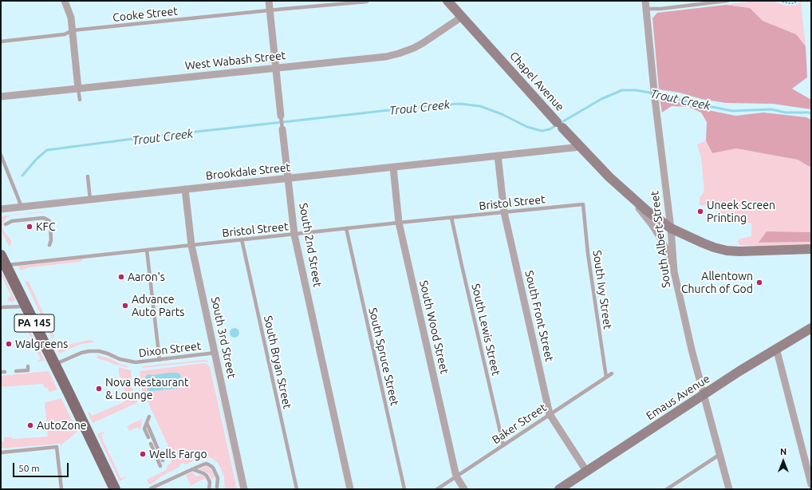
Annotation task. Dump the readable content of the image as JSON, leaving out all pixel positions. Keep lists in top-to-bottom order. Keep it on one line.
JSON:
{"streets":{"main road":["PA 145"],"street":["West Wabash Street","Chapel Avenue","Brookdale Street","South Albert Street","South 2nd Street","South Front Street","South Wood Street","South 3rd Street","Emaus Avenue"],"lane":["Cooke Street","Bristol Street","South Ivy Street","South Lewis Street","Dixon Street","South Spruce Street","South Bryan Street","Baker Street"]},"crossings":[["Cooke Street","South 2nd Street"],["West Wabash Street","Chapel Avenue"],["West Wabash Street","South 2nd Street"],["Chapel Avenue","Brookdale Street"],["Chapel Avenue","South Albert Street"],["Brookdale Street","South 2nd Street"],["Brookdale Street","South Front Street"],["Brookdale Street","South Wood Street"],["Brookdale Street","South 3rd Street"],["Bristol Street","South 2nd Street"],["Bristol Street","South Ivy Street"],["Bristol Street","South Front Street"],["Bristol Street","PA 145"],["Bristol Street","South Wood Street"],["Bristol Street","South Lewis Street"],["Bristol Street","South 3rd Street"],["Bristol Street","South Spruce Street"],["Bristol Street","South Bryan Street"],["South Albert Street","Emaus Avenue"],["South Ivy Street","Baker Street"],["South Front Street","Emaus Avenue"],["South Front Street","Baker Street"],["PA 145","Dixon Street"],["South Wood Street","Baker Street"],["South Lewis Street","Baker Street"],["South 3rd Street","Dixon Street"]],"water":["Trout Creek"],"places":["Uneek Screen Printing","KFC","Aaron's","Allentown Church of God","Advance Auto Parts","Walgreens","Nova Restaurant & Lounge","AutoZone","Wells Fargo"],"scale_bar":"50 m","north":"top"}
